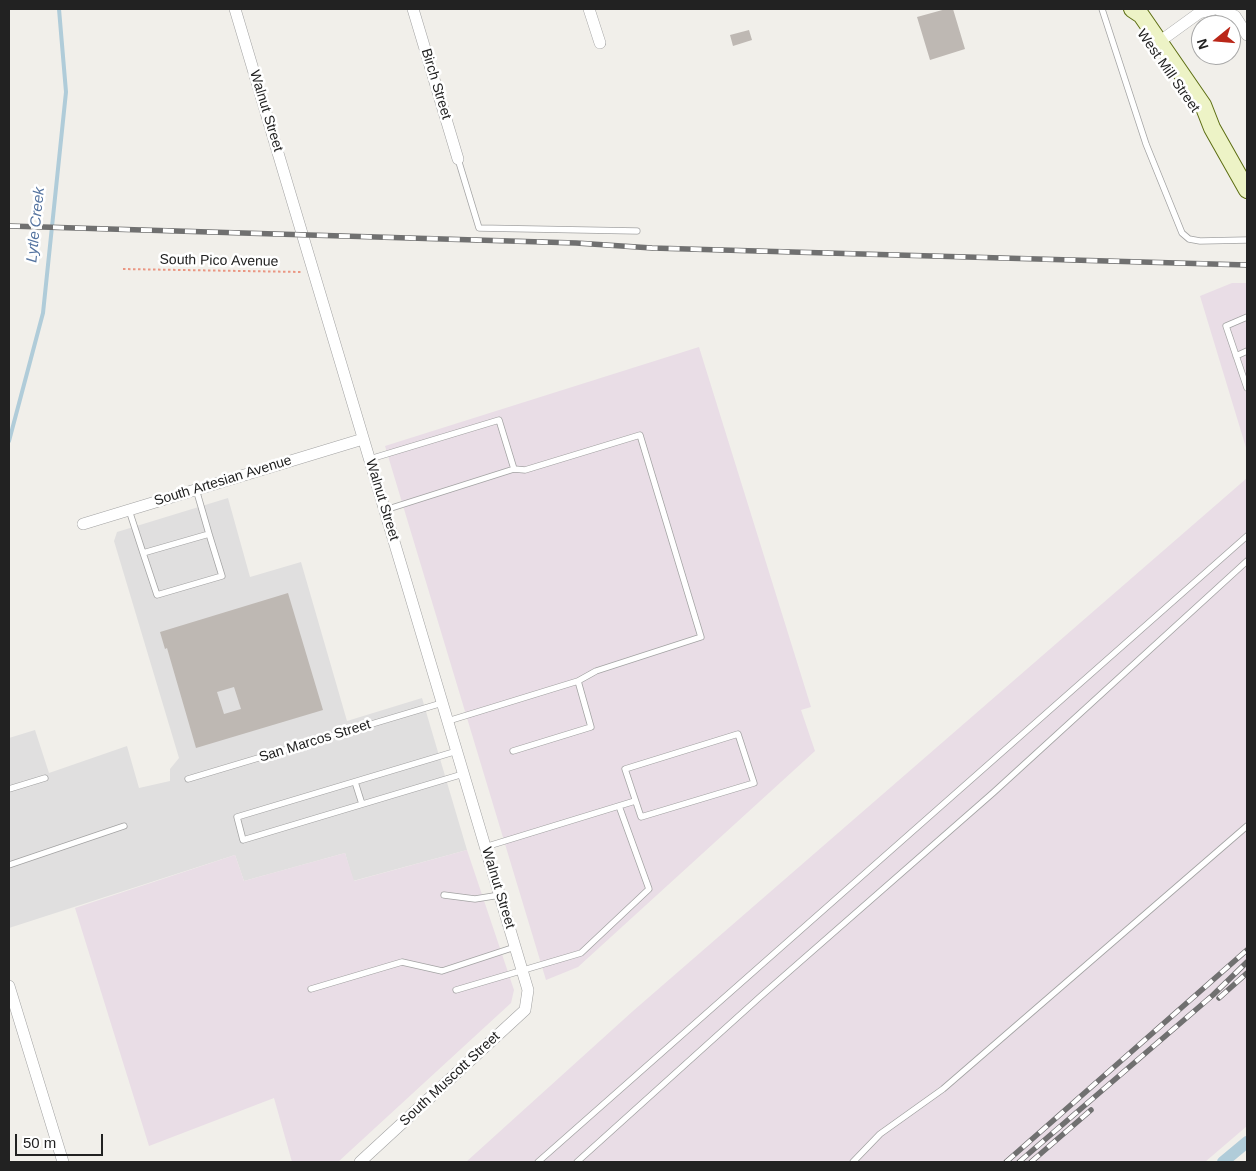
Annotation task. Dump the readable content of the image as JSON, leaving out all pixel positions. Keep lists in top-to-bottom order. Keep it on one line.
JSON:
{"streets":{"main road":["West Mill Street"],"street":["Birch Street","Walnut Street","South Artesian Avenue","South Muscott Street"],"lane":["San Marcos Street"],"path":["South Pico Avenue"]},"crossings":[["Walnut Street","South Pico Avenue"],["Walnut Street","South Artesian Avenue"],["Walnut Street","San Marcos Street"],["Walnut Street","South Muscott Street"]],"water":["Lytle Creek"],"scale_bar":"50 m","north":"left"}
